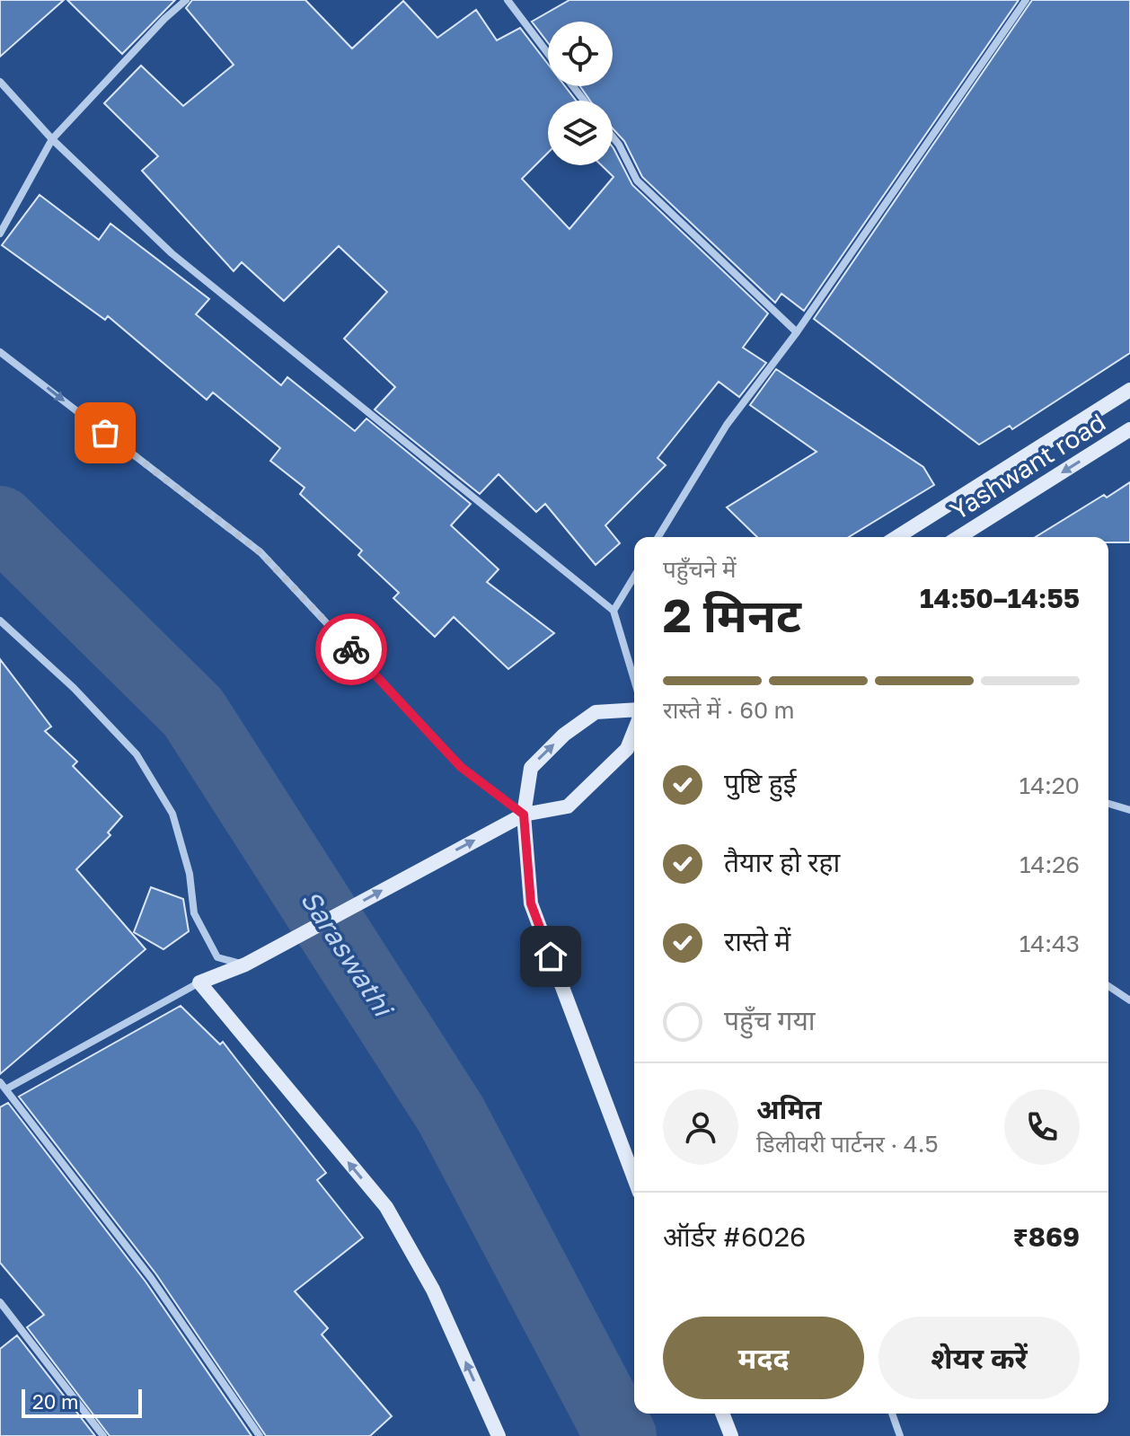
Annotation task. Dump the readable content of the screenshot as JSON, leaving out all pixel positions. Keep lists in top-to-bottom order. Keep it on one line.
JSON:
{"streets":{"main road":["Yashwant road"]},"water":["Saraswathi"],"scale_bar":"20 m","page":{"heading":["2 मिनट","पहुँचने में","14:50–14:55"],"panel":["अमित","डिलीवरी पार्टनर · 4.5","ऑर्डर #6026","₹869"],"bar":"रास्ते में · 60 m","list":[["पुष्टि हुई","14:20"],["तैयार हो रहा","14:26"],["रास्ते में","14:43"],"पहुँच गया"],"buttons":["मदद","शेयर करें"],"scale":"20 m"}}
